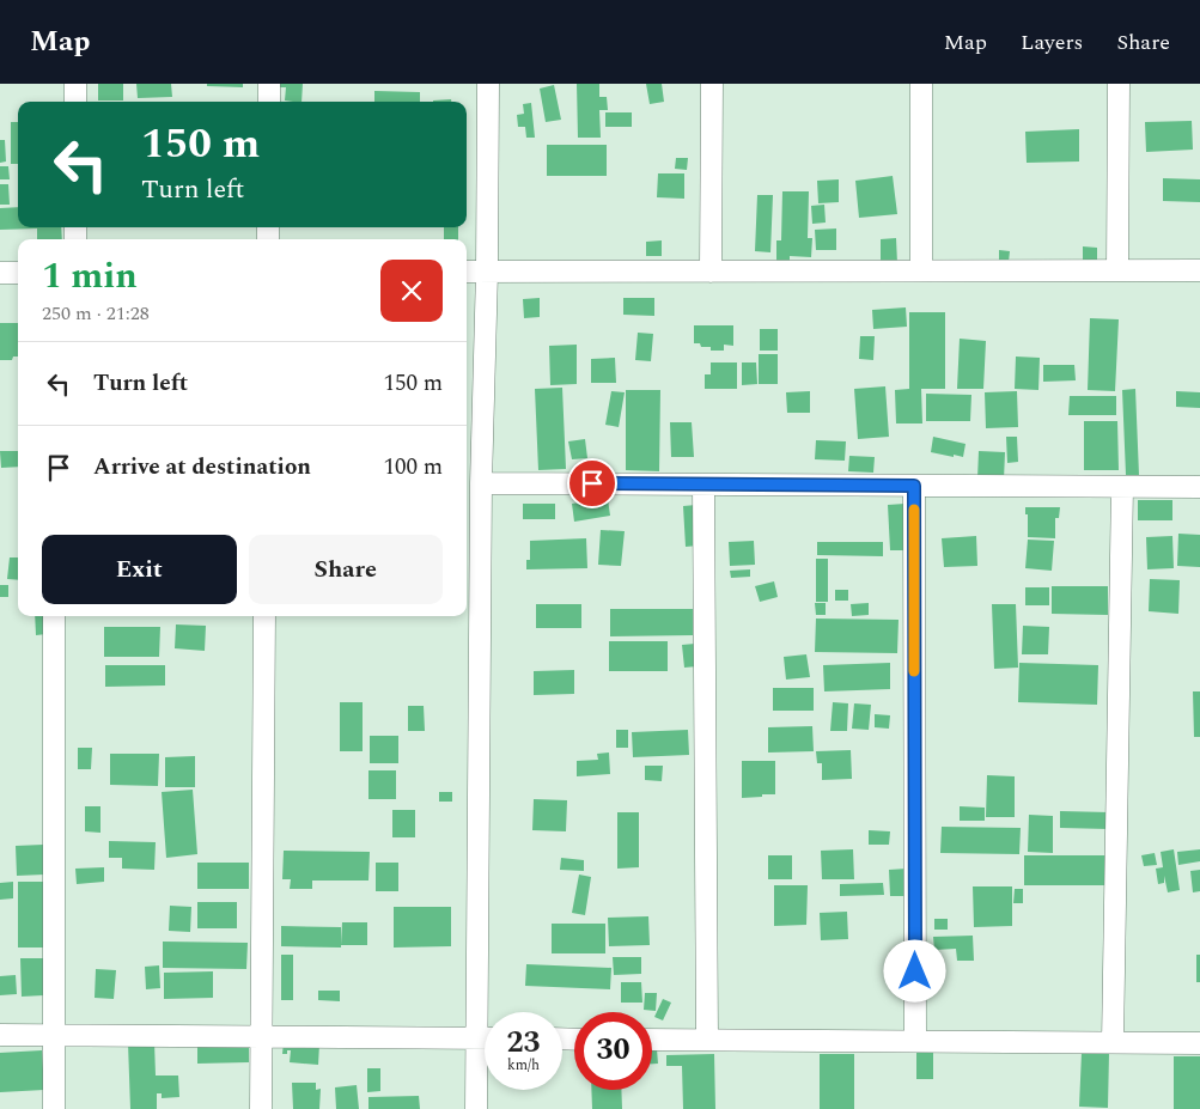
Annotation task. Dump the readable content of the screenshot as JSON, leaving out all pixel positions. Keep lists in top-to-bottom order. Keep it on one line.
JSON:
{"page":{"header":"Map","nav":["Map","Layers","Share"],"turn":["150 m","Turn left"],"heading":["1 min","250 m · 21:28"],"list":[{"name":"Turn left","value":"150 m"},{"name":"Arrive at destination","value":"100 m"}],"buttons":["Exit","Share"],"speed":"23 km/h","limit":"30"}}
